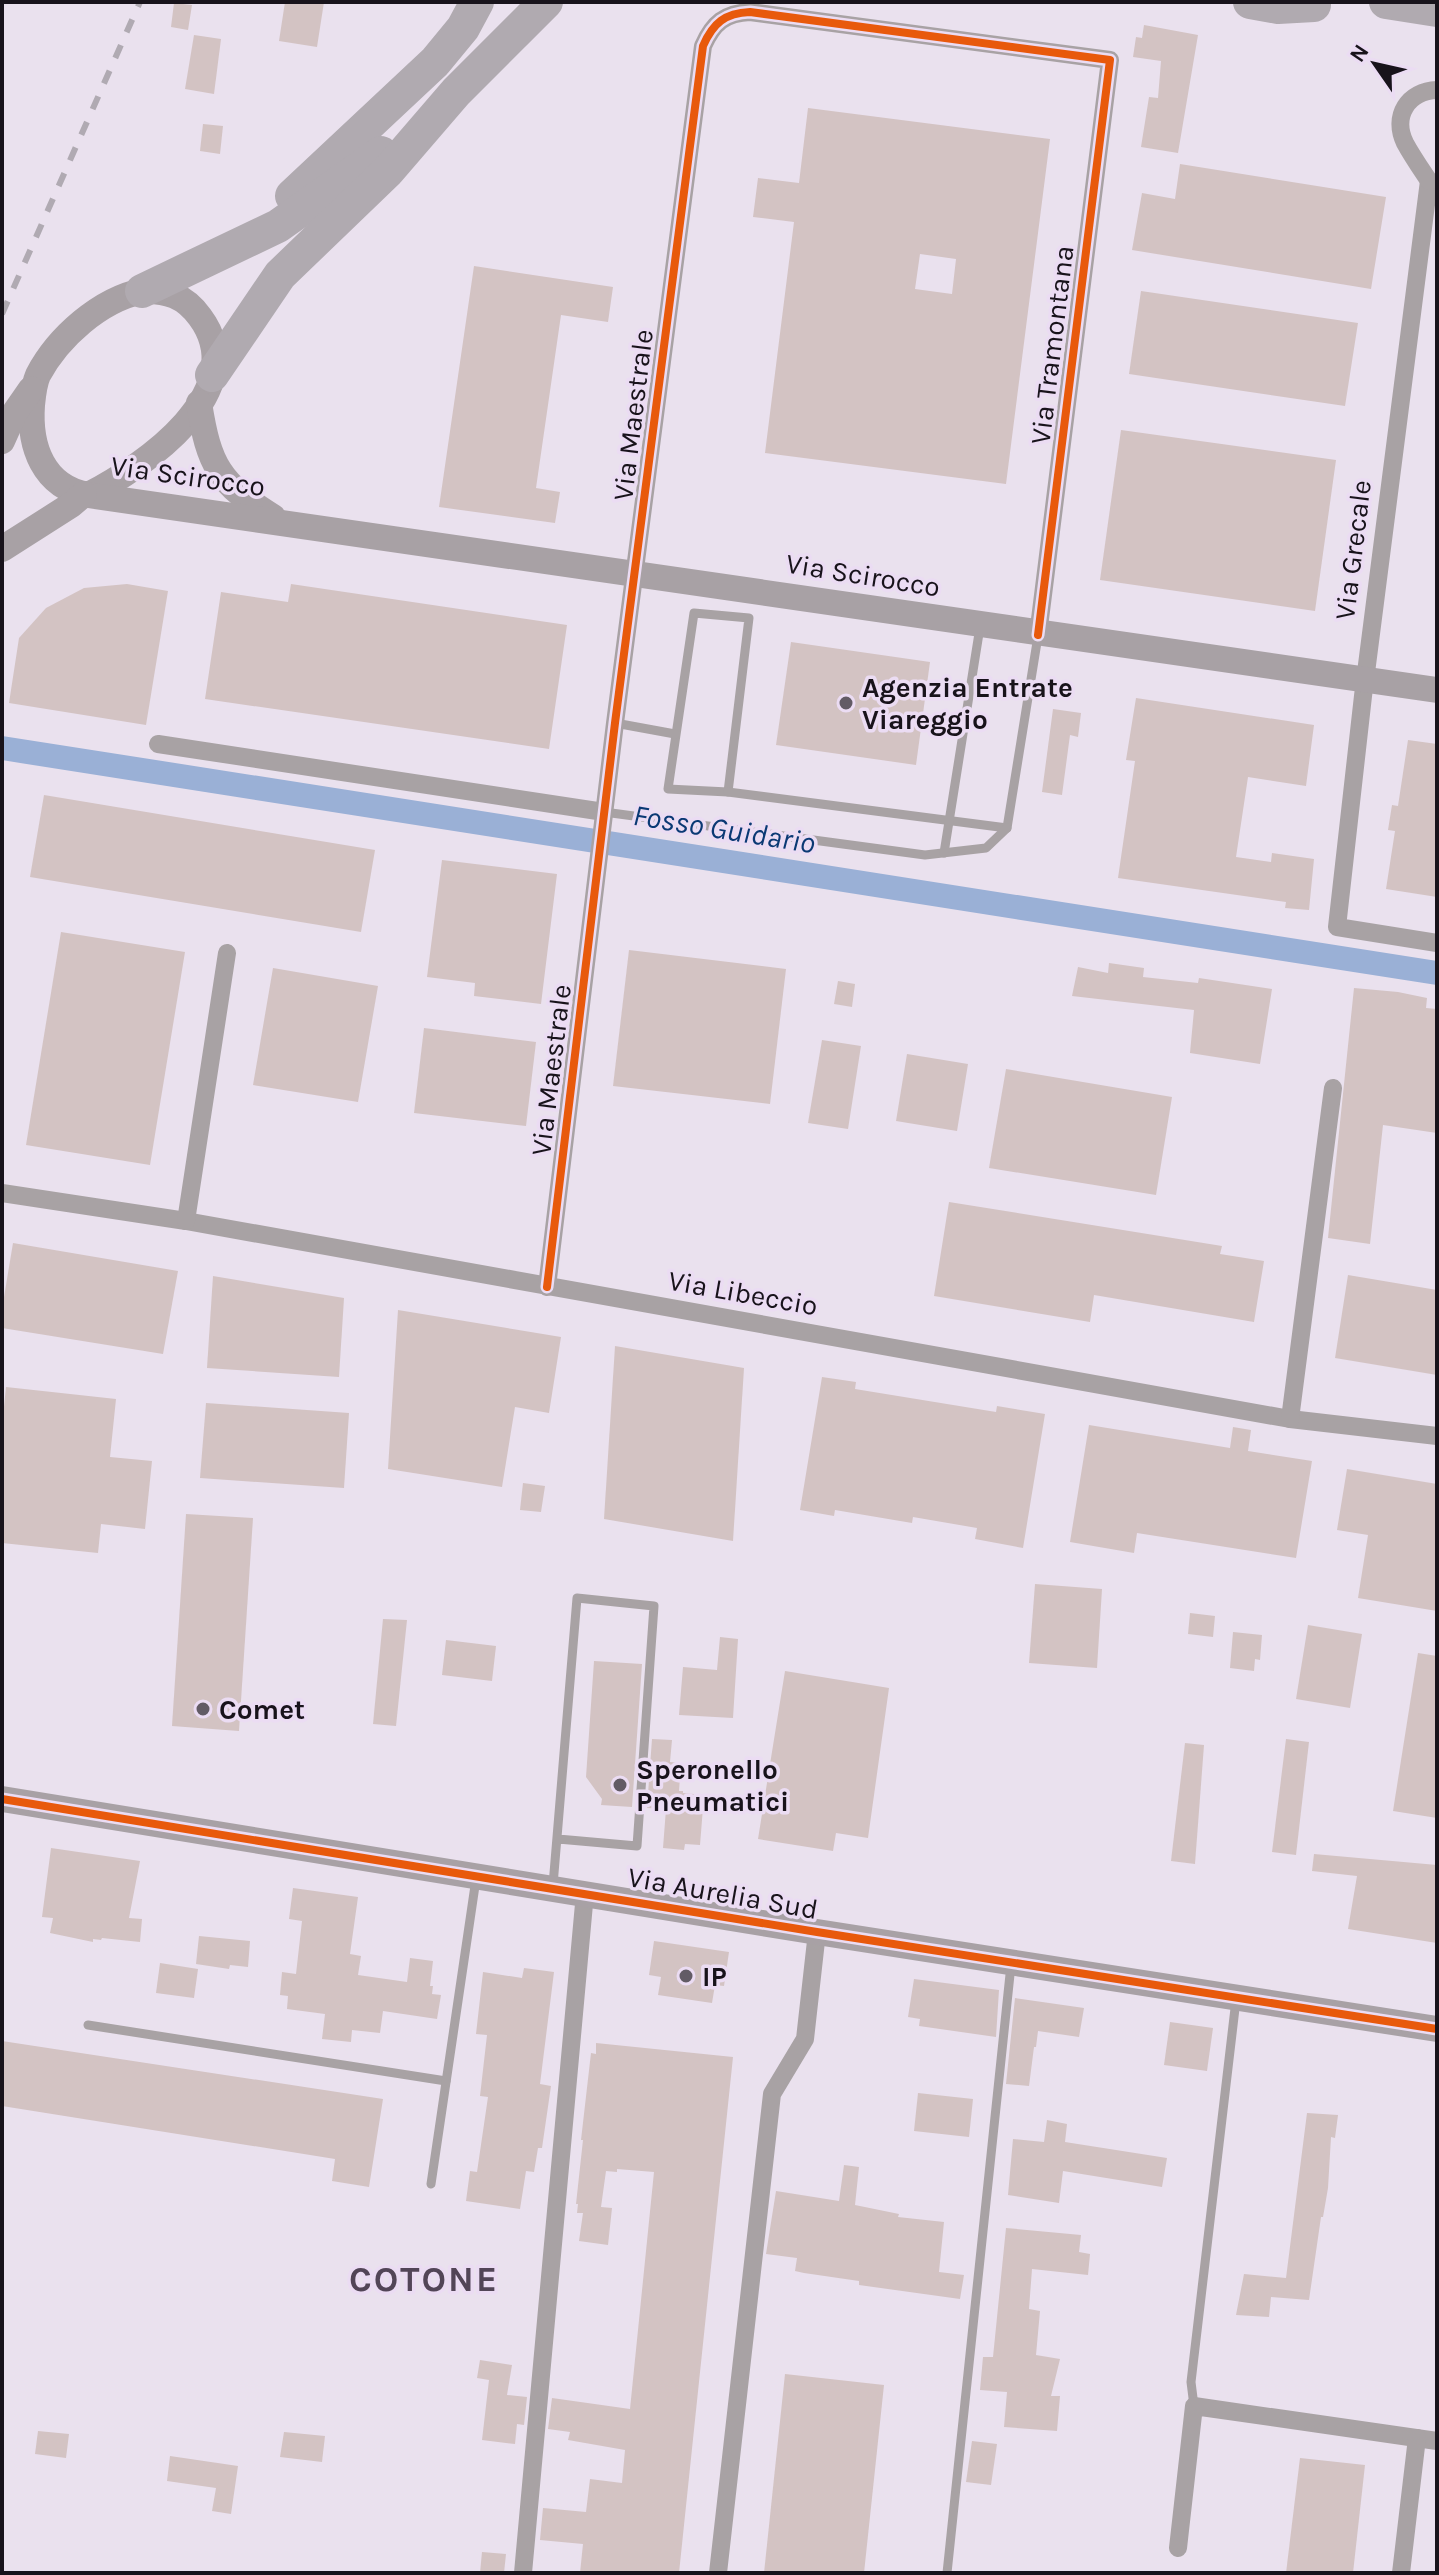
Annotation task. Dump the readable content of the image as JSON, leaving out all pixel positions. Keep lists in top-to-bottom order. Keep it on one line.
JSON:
{"streets":{"street":["Via Tramontana","Via Maestrale","Via Scirocco","Via Grecale","Via Libeccio","Via Aurelia Sud"]},"crossings":[["Via Tramontana","Via Maestrale"],["Via Tramontana","Via Scirocco"],["Via Maestrale","Via Scirocco"],["Via Maestrale","Via Libeccio"],["Via Scirocco","Via Grecale"]],"districts":["COTONE"],"water":["Fosso Guidario"],"places":["Agenzia Entrate Viareggio","Comet","Speronello Pneumatici","IP"],"north":"top left"}
